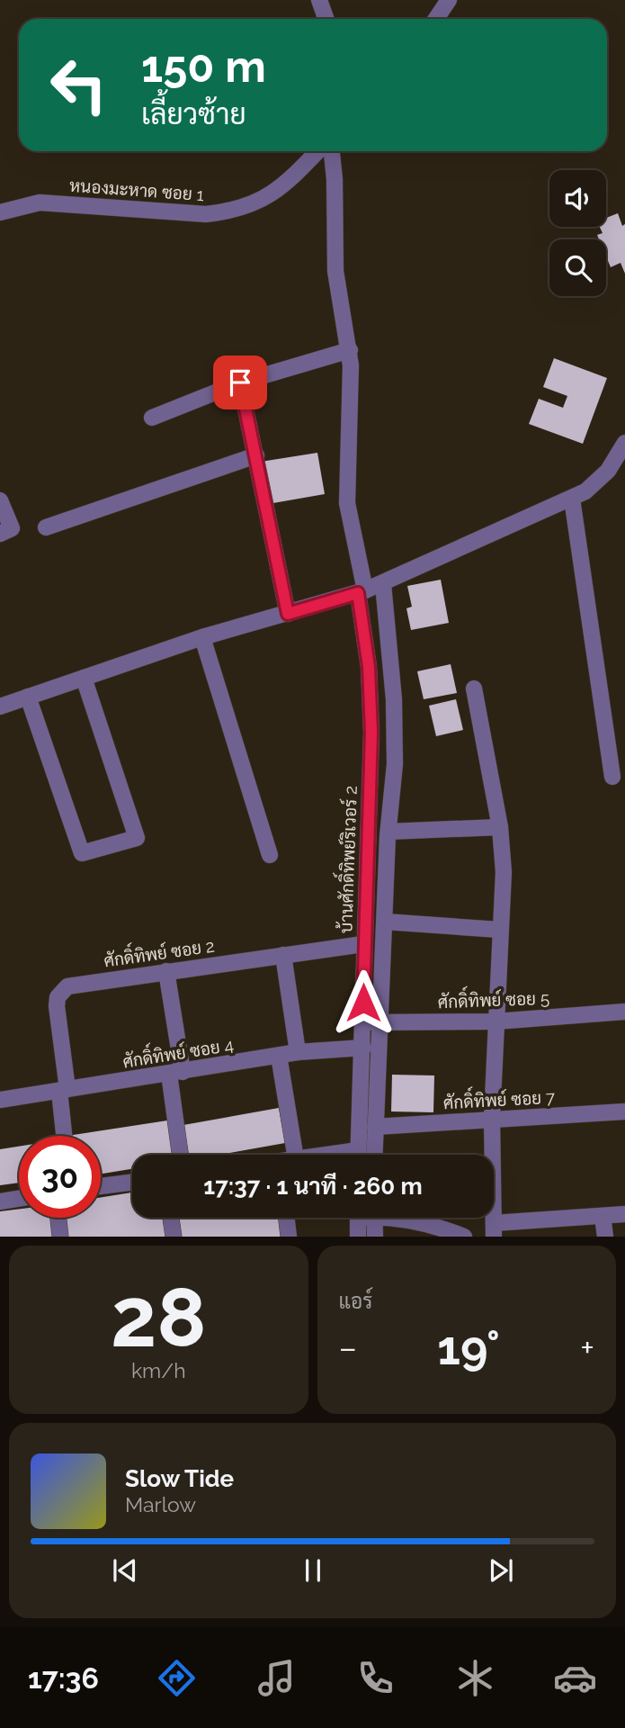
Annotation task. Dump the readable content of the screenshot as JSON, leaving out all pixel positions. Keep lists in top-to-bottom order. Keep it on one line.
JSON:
{"streets":{"street":["หนองมะหาด ซอย 1","บ้านศักดิ์ทิพย์ริเวอร์ 2","ศักดิ์ทิพย์ ซอย 2","ศักดิ์ทิพย์ ซอย 5","ศักดิ์ทิพย์ ซอย 4","ศักดิ์ทิพย์ ซอย 7"]},"crossings":[["บ้านศักดิ์ทิพย์ริเวอร์ 2","ศักดิ์ทิพย์ ซอย 2"],["บ้านศักดิ์ทิพย์ริเวอร์ 2","ศักดิ์ทิพย์ ซอย 5"],["บ้านศักดิ์ทิพย์ริเวอร์ 2","ศักดิ์ทิพย์ ซอย 4"],["ศักดิ์ทิพย์ ซอย 2","ศักดิ์ทิพย์ ซอย 4"]],"page":{"turn":["150 m","เลี้ยวซ้าย"],"limit":"30","trip":"17:37 · 1 นาที · 260 m","tile":[["28","km/h"],"แอร์"],"heat":["−","19°","+"],"song":["Slow Tide","Marlow"],"tabs":"17:36"}}
